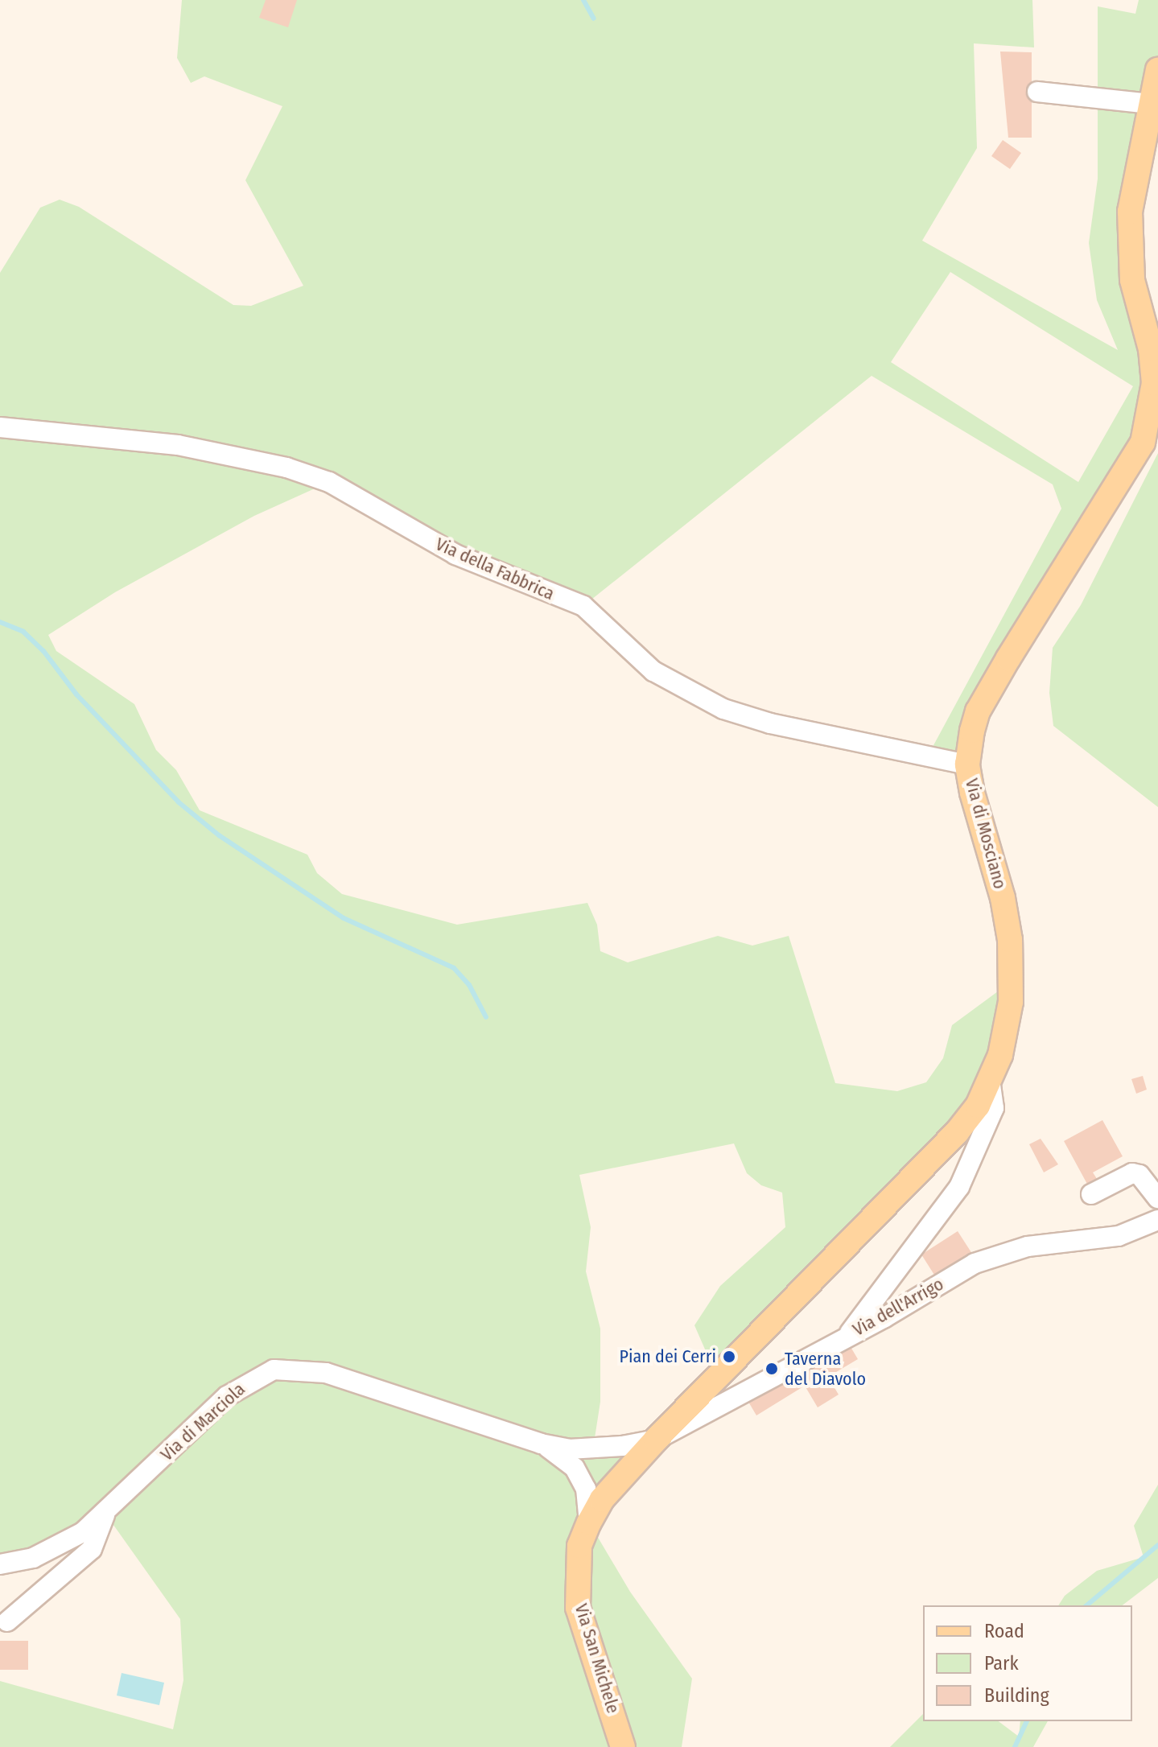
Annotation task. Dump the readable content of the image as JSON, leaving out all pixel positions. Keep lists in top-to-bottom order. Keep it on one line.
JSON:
{"streets":{"main road":["Via di Mosciano","Via San Michele"],"street":["Via della Fabbrica","Via dell'Arrigo","Via di Marciola"]},"crossings":[["Via della Fabbrica","Via di Mosciano"],["Via di Mosciano","Via dell'Arrigo"],["Via di Mosciano","Via di Marciola"],["Via di Mosciano","Via San Michele"],["Via dell'Arrigo","Via di Marciola"],["Via dell'Arrigo","Via San Michele"],["Via di Marciola","Via San Michele"]],"places":["Pian dei Cerri","Taverna del Diavolo"],"legend":["Road","Park","Building"]}
